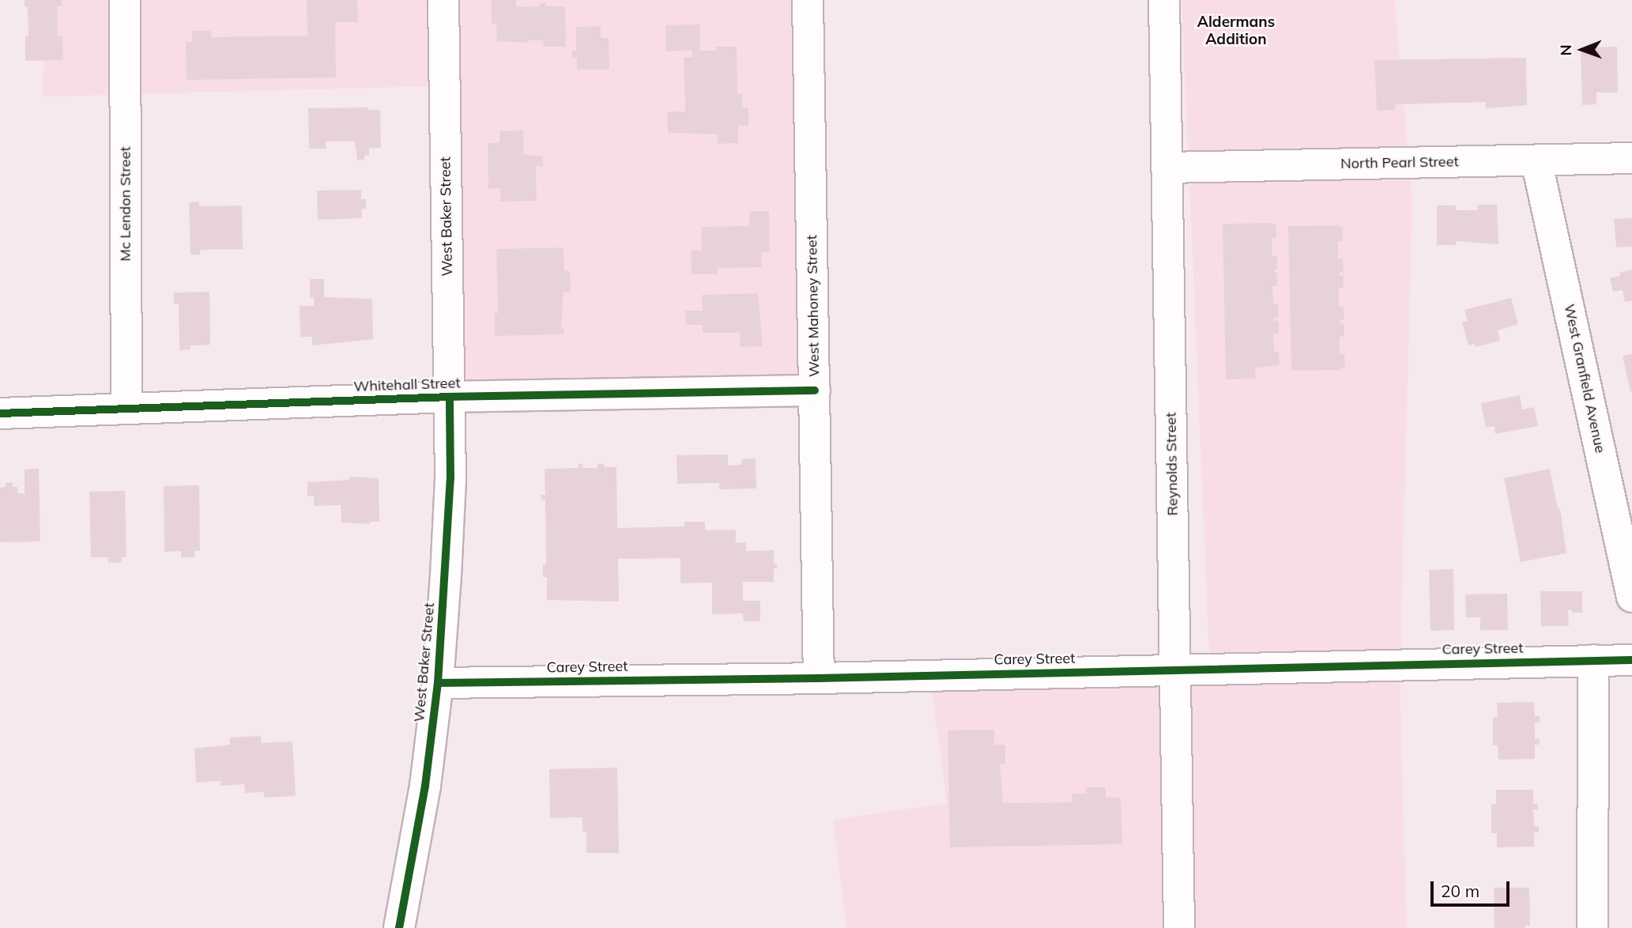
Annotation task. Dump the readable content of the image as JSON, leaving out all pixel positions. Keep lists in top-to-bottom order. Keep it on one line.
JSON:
{"streets":{"street":["North Pearl Street","Mc Lendon Street","West Baker Street","West Mahoney Street","West Granfield Avenue","Whitehall Street","Reynolds Street","Carey Street"]},"crossings":[["North Pearl Street","West Granfield Avenue"],["North Pearl Street","Reynolds Street"],["Mc Lendon Street","Whitehall Street"],["West Baker Street","Whitehall Street"],["West Baker Street","Carey Street"],["West Mahoney Street","Whitehall Street"],["West Mahoney Street","Carey Street"],["Reynolds Street","Carey Street"]],"districts":["Aldermans Addition"],"scale_bar":"20 m","north":"left"}
